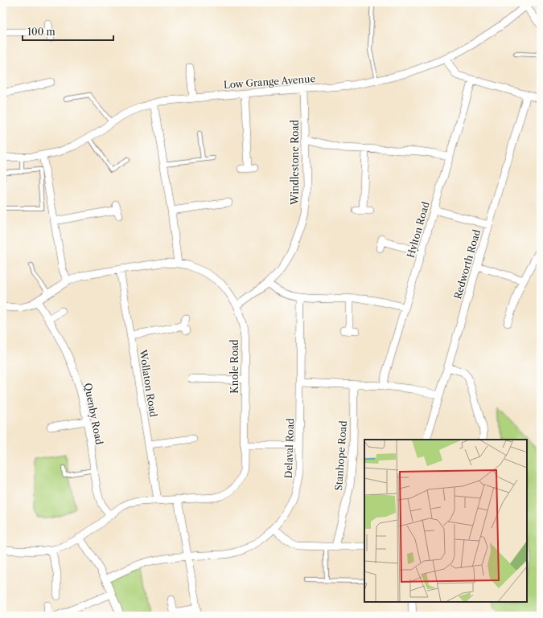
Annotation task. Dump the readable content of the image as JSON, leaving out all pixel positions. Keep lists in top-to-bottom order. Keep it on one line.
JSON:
{"streets":{"street":["Low Grange Avenue","Windlestone Road","Hylton Road","Redworth Road","Knole Road","Wollaton Road","Quenby Road","Delaval Road","Stanhope Road"]},"crossings":[["Low Grange Avenue","Windlestone Road"],["Windlestone Road","Knole Road"],["Knole Road","Wollaton Road"],["Knole Road","Quenby Road"]],"scale_bar":"100 m"}
